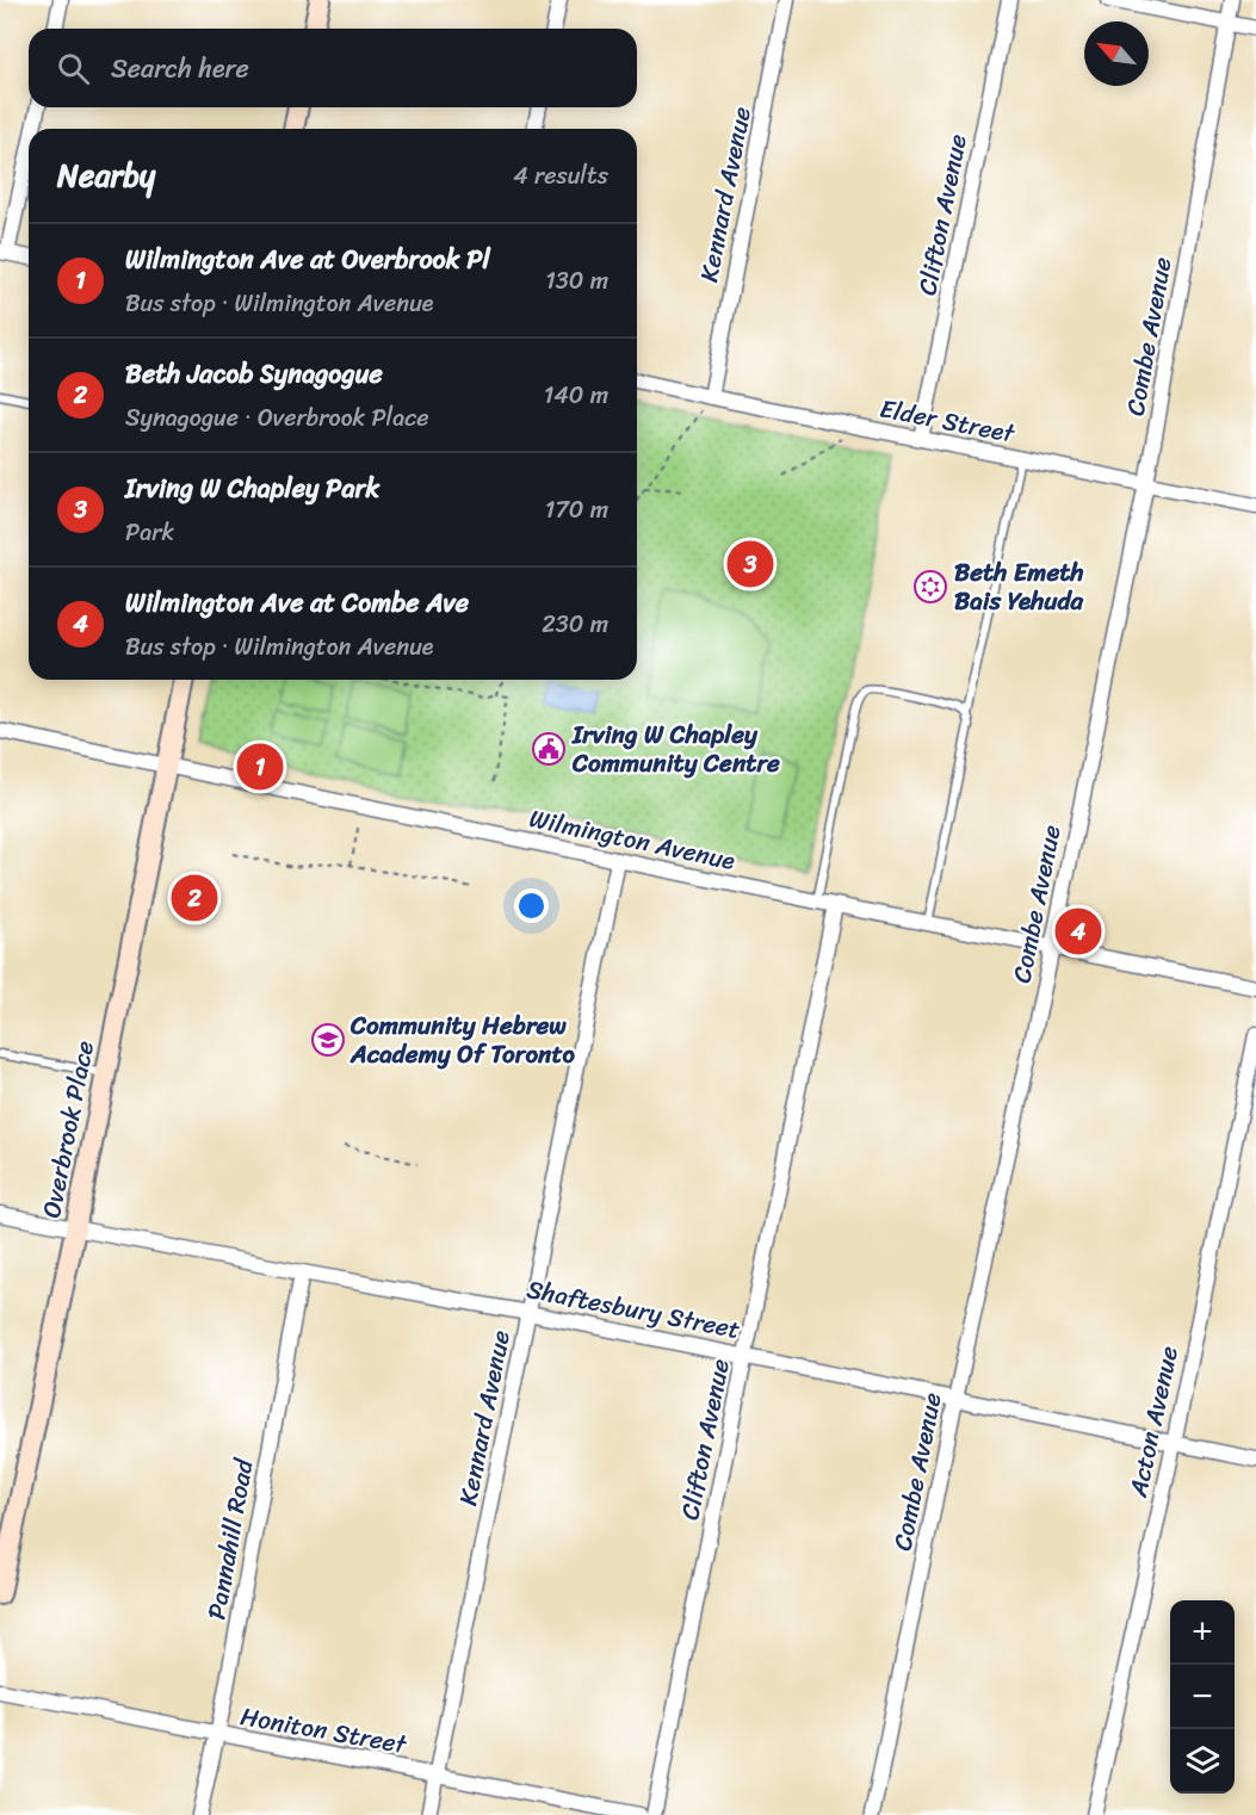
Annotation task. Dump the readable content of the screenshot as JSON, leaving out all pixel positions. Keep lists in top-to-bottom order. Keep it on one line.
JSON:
{"streets":{"street":["Kennard Avenue","Clifton Avenue","Combe Avenue","Elder Street","Wilmington Avenue","Overbrook Place","Shaftesbury Street","Acton Avenue","Pannahill Road","Honiton Street"]},"crossings":[["Kennard Avenue","Elder Street"],["Kennard Avenue","Wilmington Avenue"],["Kennard Avenue","Shaftesbury Street"],["Kennard Avenue","Honiton Street"],["Clifton Avenue","Elder Street"],["Clifton Avenue","Wilmington Avenue"],["Clifton Avenue","Shaftesbury Street"],["Combe Avenue","Elder Street"],["Combe Avenue","Wilmington Avenue"],["Combe Avenue","Shaftesbury Street"],["Wilmington Avenue","Overbrook Place"],["Overbrook Place","Shaftesbury Street"],["Shaftesbury Street","Acton Avenue"],["Shaftesbury Street","Pannahill Road"],["Pannahill Road","Honiton Street"]],"places":{"synagogue":["Beth Emeth Bais Yehuda"],"public building":["Irving W Chapley Community Centre"],"school or university":["Community Hebrew Academy Of Toronto"]},"north":"top left","page":{"search":"Search here","heading":["Nearby","4 results"],"list":[{"mark":"1","name":"Wilmington Ave at Overbrook Pl","note":"Bus stop · Wilmington Avenue","value":"130 m"},{"mark":"2","name":"Beth Jacob Synagogue","note":"Synagogue · Overbrook Place","value":"140 m"},{"mark":"3","name":"Irving W Chapley Park","note":"Park","value":"170 m"},{"mark":"4","name":"Wilmington Ave at Combe Ave","note":"Bus stop · Wilmington Avenue","value":"230 m"}],"pins":["3","1","2","4"],"map_buttons":["+","−"]}}
